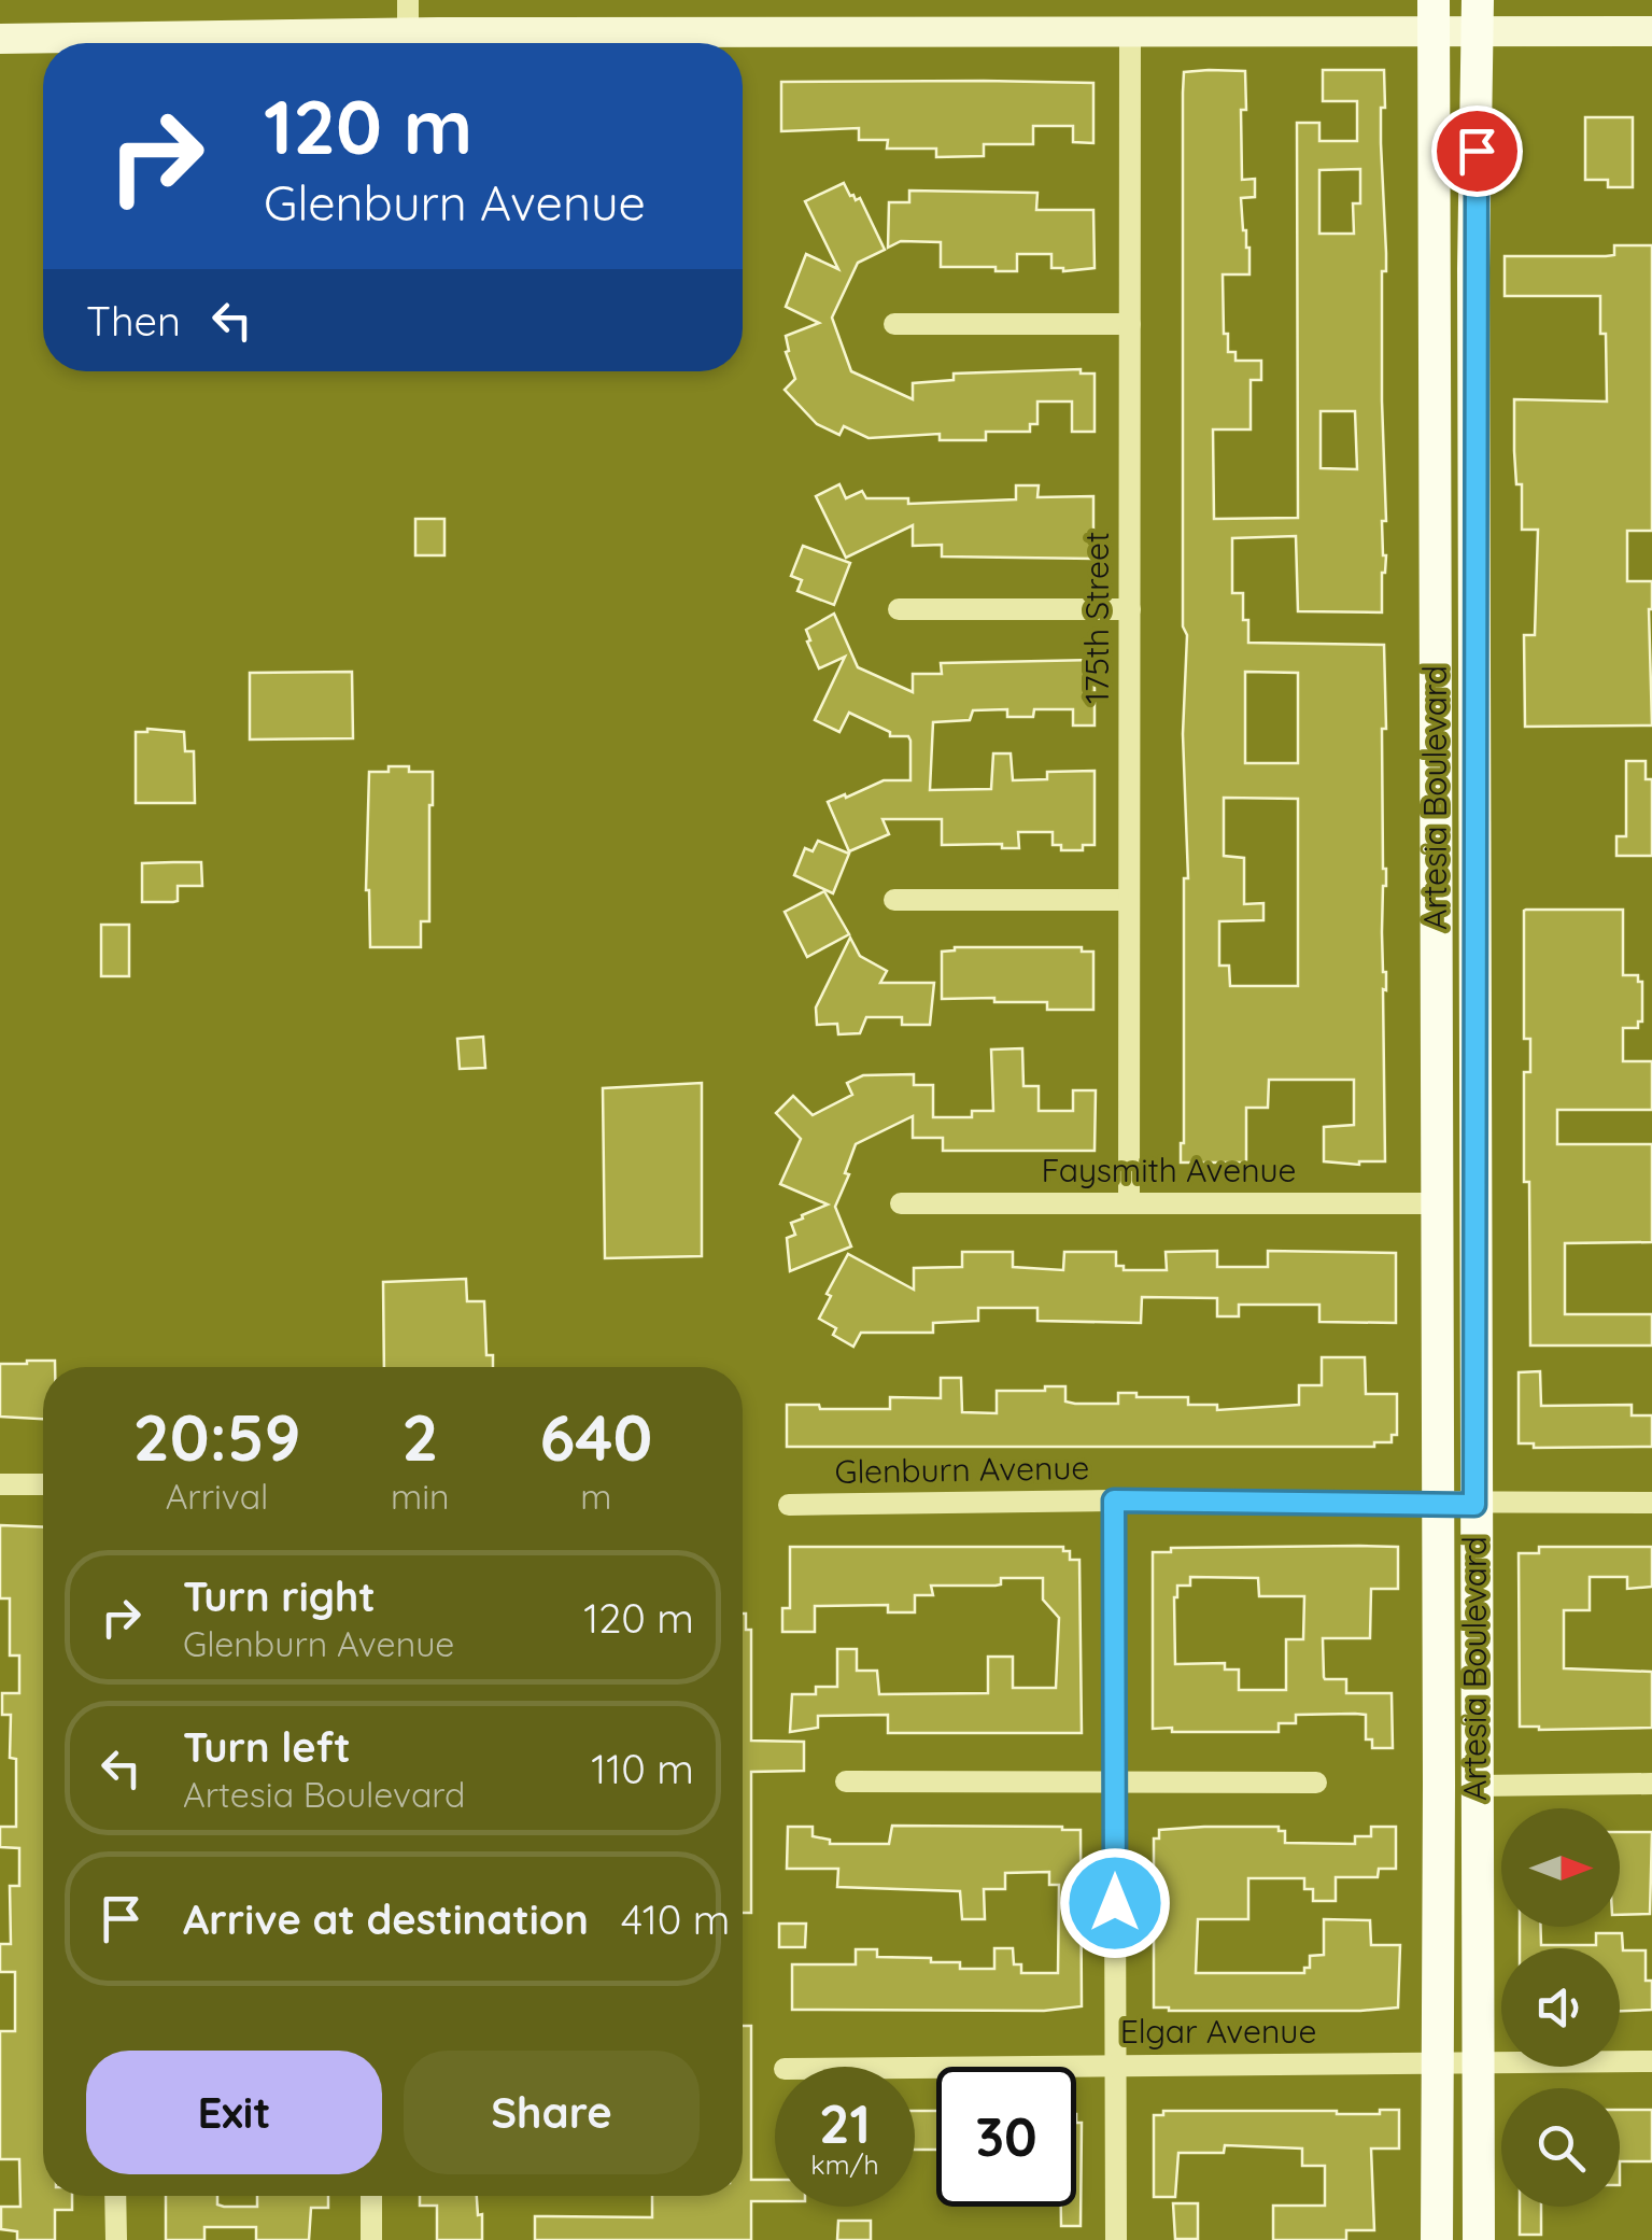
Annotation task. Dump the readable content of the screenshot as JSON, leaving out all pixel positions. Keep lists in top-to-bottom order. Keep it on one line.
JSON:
{"streets":{"main road":["Artesia Boulevard"],"street":["175th Street","Faysmith Avenue","Glenburn Avenue","Elgar Avenue"]},"crossings":[["175th Street","Faysmith Avenue"],["Artesia Boulevard","Faysmith Avenue"],["Artesia Boulevard","Glenburn Avenue"],["Artesia Boulevard","Elgar Avenue"]],"north":"right","page":{"turn":["120 m","Glenburn Avenue"],"then":"Then","eta":["20:59","Arrival","2","min","640","m"],"list":[{"name":"Turn right","note":"Glenburn Avenue","value":"120 m"},{"name":"Turn left","note":"Artesia Boulevard","value":"110 m"},{"name":"Arrive at destination","value":"410 m"}],"buttons":["Exit","Share"],"speed":"21 km/h","limit":"30"}}
